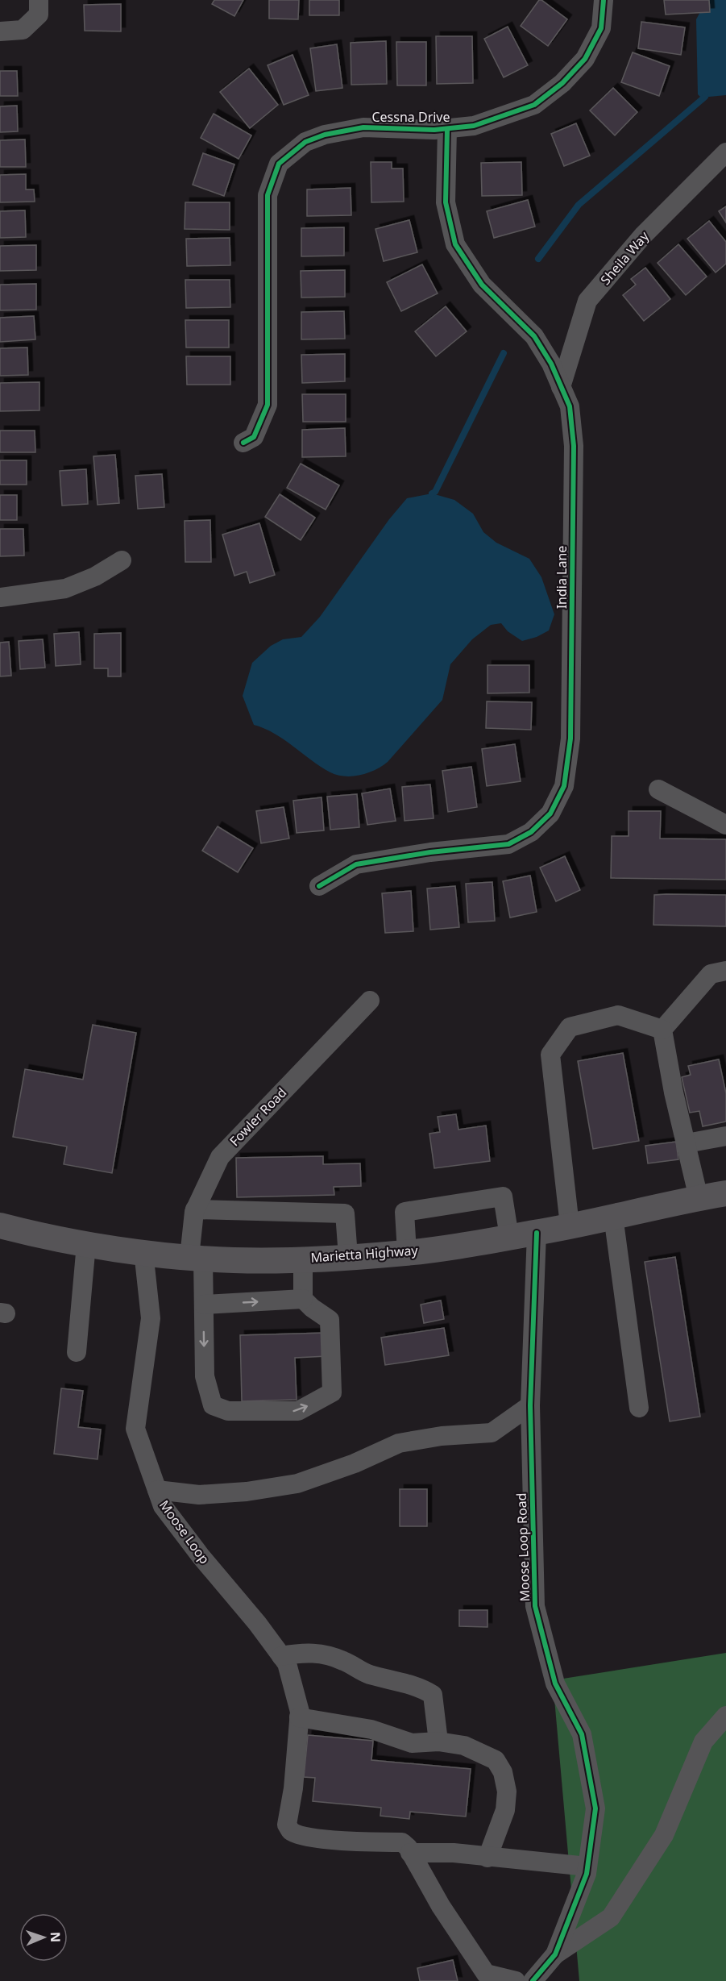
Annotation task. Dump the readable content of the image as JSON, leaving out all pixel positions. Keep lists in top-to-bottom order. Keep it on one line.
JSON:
{"streets":{"main road":["Marietta Highway"],"street":["Cessna Drive","Sheila Way","India Lane","Fowler Road","Moose Loop","Moose Loop Road"]},"crossings":[["Cessna Drive","India Lane"],["Sheila Way","India Lane"],["Fowler Road","Marietta Highway"],["Marietta Highway","Moose Loop"],["Marietta Highway","Moose Loop Road"]],"north":"right"}
